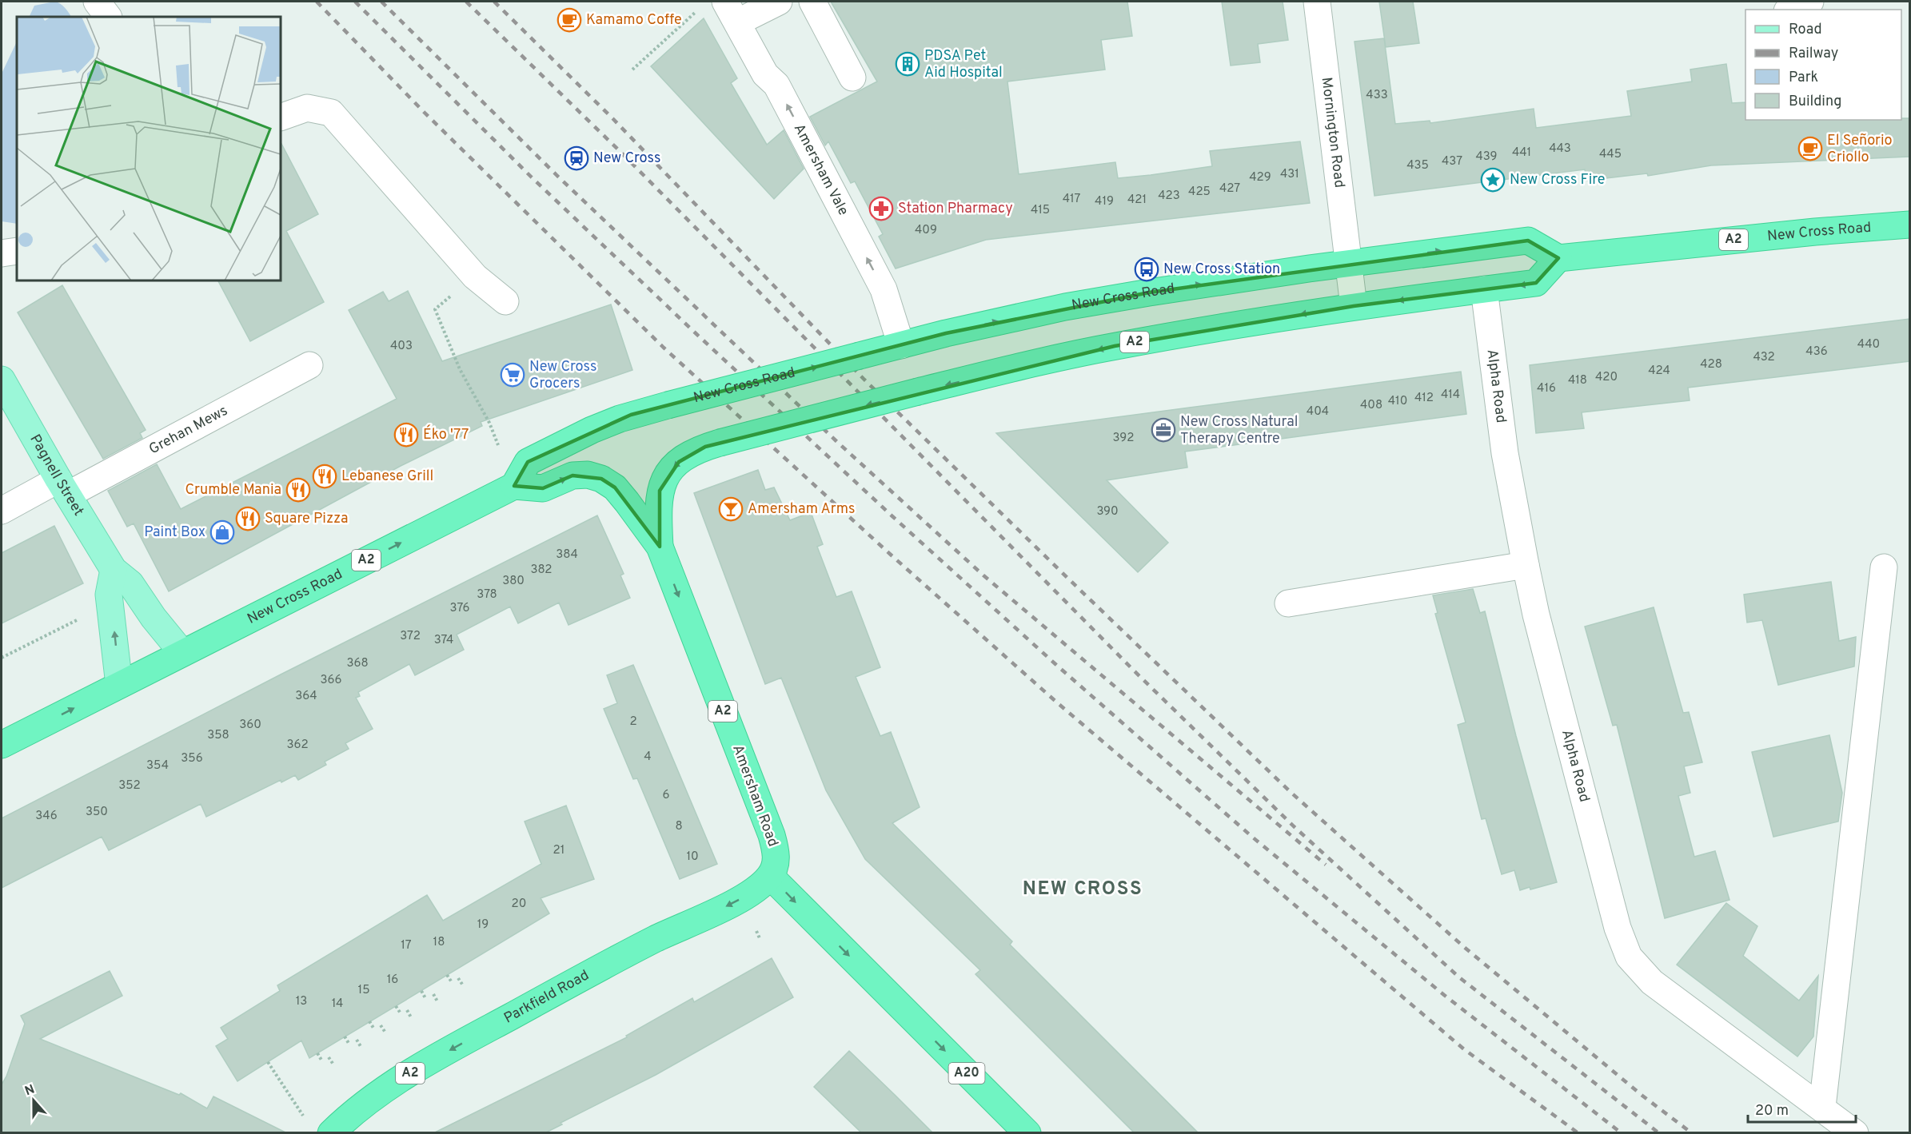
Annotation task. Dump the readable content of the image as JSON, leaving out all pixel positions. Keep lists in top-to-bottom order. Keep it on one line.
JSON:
{"streets":{"highway":["New Cross Road","A2","Amersham Road","Parkfield Road","A20"],"main road":["Pagnell Street"],"street":["Mornington Road","Amersham Vale","Alpha Road","Grehan Mews"]},"crossings":[["Mornington Road","New Cross Road"],["Mornington Road","A2"],["Amersham Vale","New Cross Road"],["New Cross Road","A2"],["New Cross Road","Pagnell Street"],["New Cross Road","Amersham Road"],["A2","Alpha Road"],["A2","Amersham Road"],["Grehan Mews","Pagnell Street"],["Amersham Road","Parkfield Road"],["Amersham Road","A20"],["Parkfield Road","A20"]],"one_way":["Amersham Vale","Amersham Road","Parkfield Road"],"districts":["NEW CROSS"],"places":{"cafe":["Kamamo Coffe","El Señorio Criollo"],"building":["PDSA Pet Aid Hospital"],"station":["New Cross"],"place":["New Cross Fire"],"pharmacy":["Station Pharmacy"],"bus stop":["New Cross Station"],"supermarket":["New Cross Grocers"],"office":["New Cross Natural Therapy Centre"],"restaurant":["Éko '77","Lebanese Grill","Crumble Mania","Square Pizza"],"bar":["Amersham Arms"],"shop":["Paint Box"]},"house_numbers":["433","443","441","445","439","437","435","431","429","427","425","423","417","421","419","415","409","440","403","436","432","428","424","420","418","416","414","412","410","408","404","392","390","384","382","380","378","376","372","374","368","366","364","2","360","358","362","4","356","354","352","6","350","346","8","21","10","20","19","18","17","16","15","13","14"],"legend":["Road","Railway","Park","Building"],"scale_bar":"20 m","north":"top"}
